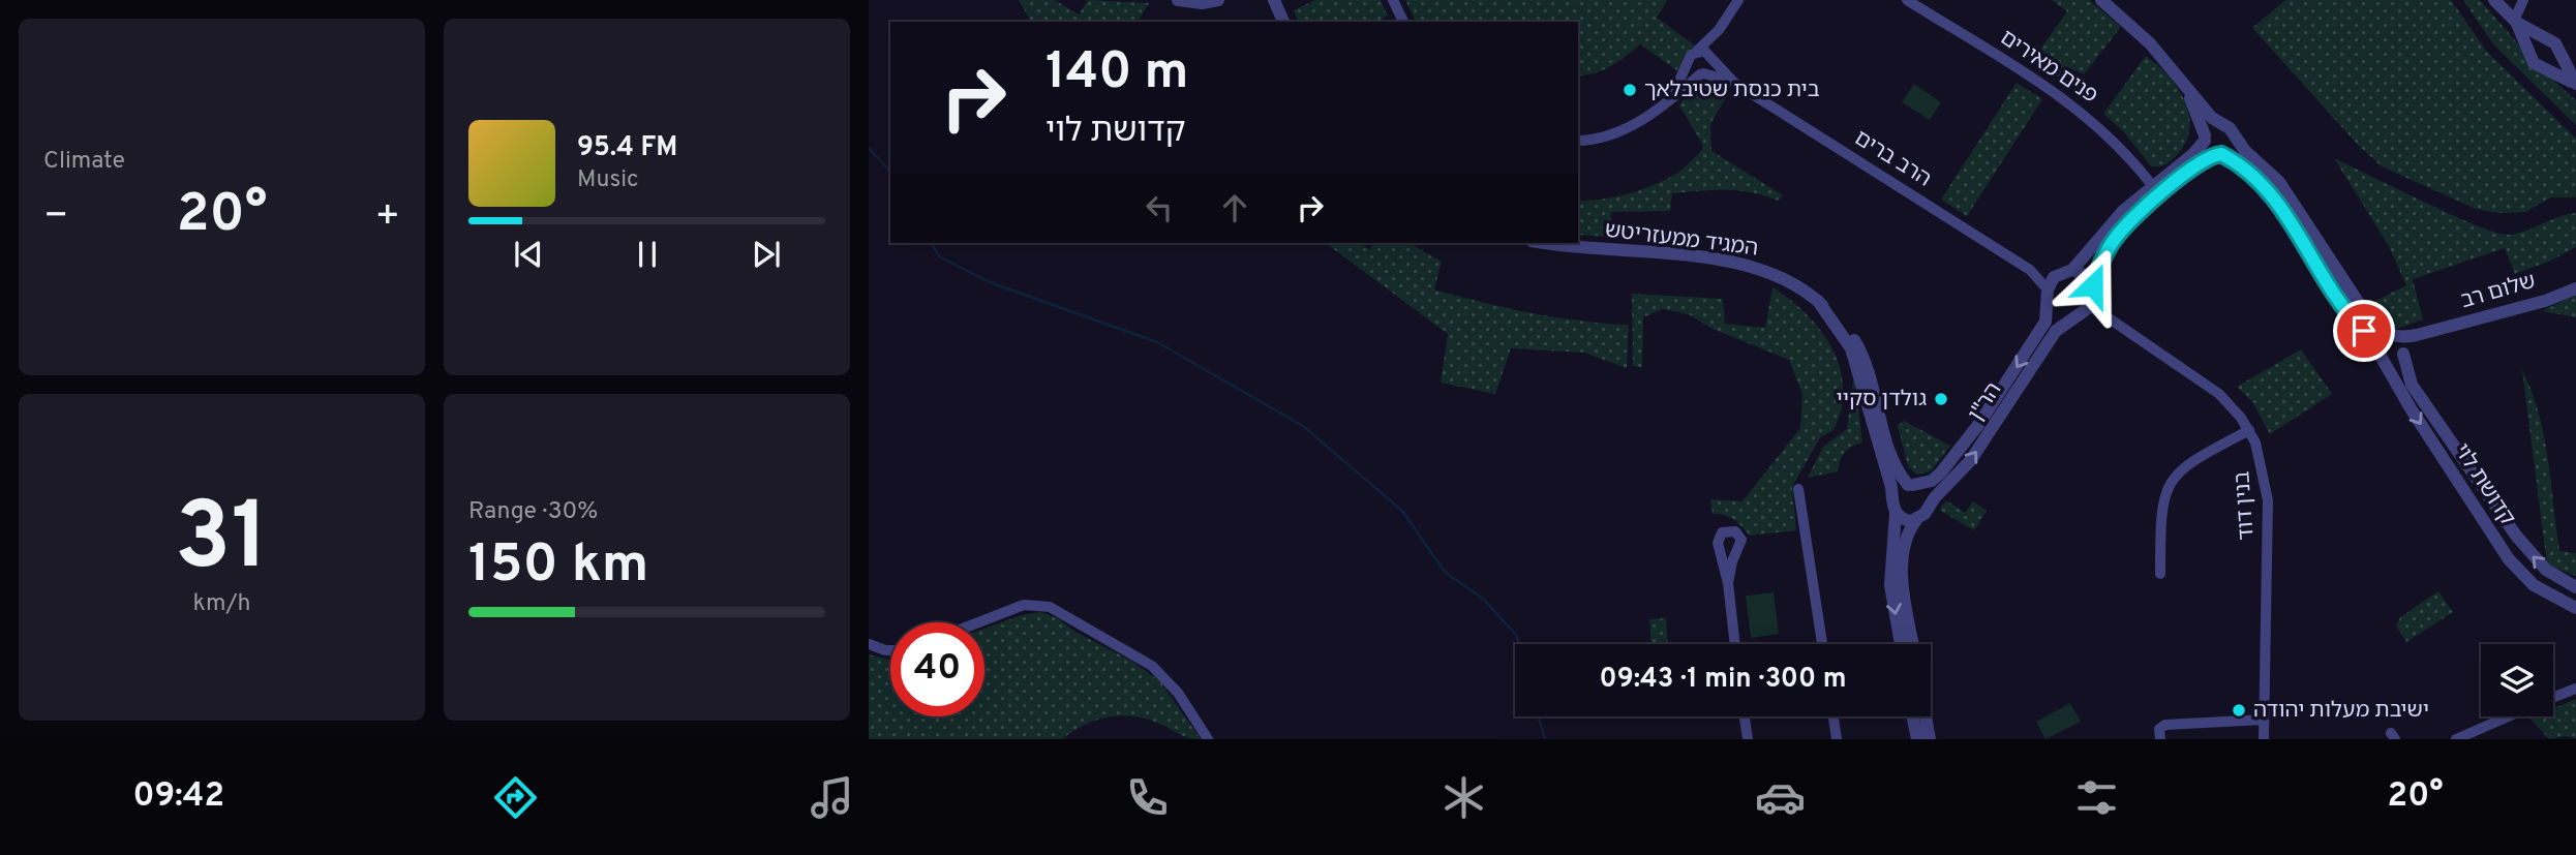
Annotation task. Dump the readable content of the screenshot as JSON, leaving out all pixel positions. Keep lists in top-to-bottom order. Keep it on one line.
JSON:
{"streets":{"street":["פנים מאירים","הרב ברים","המגיד ממעזריטש","שלום רב","הר\"ן","קדושת לוי","בנין דוד"]},"crossings":[["הרב ברים","הר\"ן"],["הרב ברים","בנין דוד"],["המגיד ממעזריטש","הר\"ן"],["שלום רב","קדושת לוי"],["הר\"ן","בנין דוד"]],"places":["בית כנסת שטיבלאך","גולדן סקיי","ישיבת מעלות יהודה"],"page":{"tile":["Climate",["31","km/h"],["Range · 30%","150 km"]],"turn":["140 m","קדושת לוי"],"song":["95.4 FM","Music"],"heat":["−","20°","+"],"limit":"40","trip":"09:43 · 1 min · 300 m","tabs":["09:42","20°"]}}
